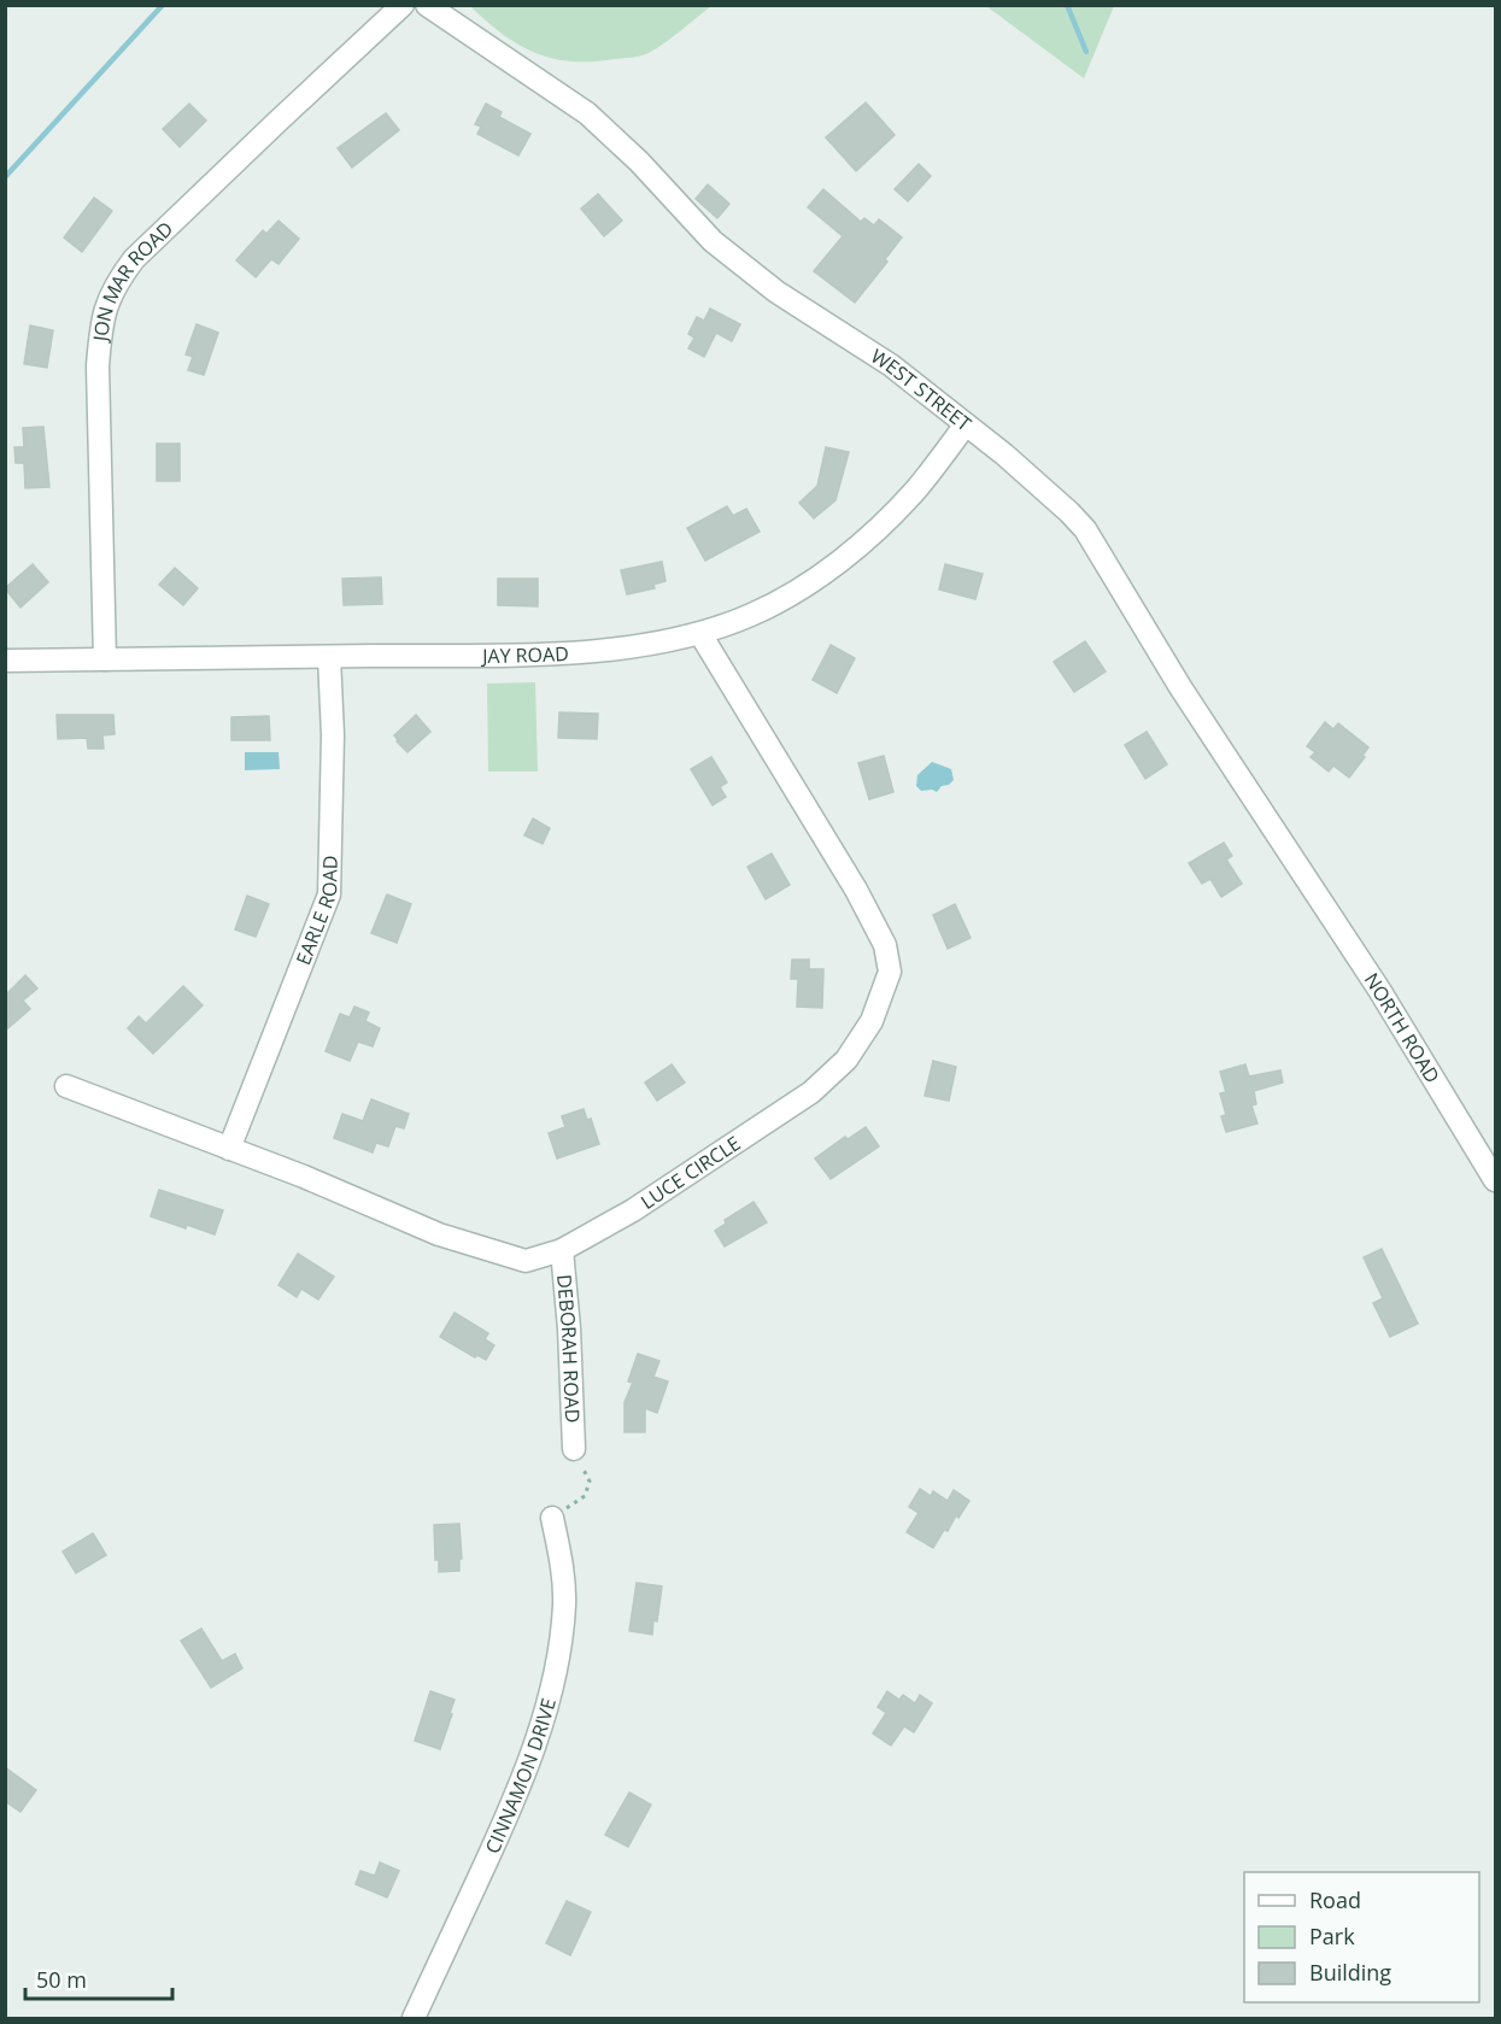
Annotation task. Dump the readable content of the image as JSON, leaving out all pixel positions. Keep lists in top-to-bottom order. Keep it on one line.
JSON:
{"streets":{"street":["JON MAR ROAD","WEST STREET","JAY ROAD","EARLE ROAD","NORTH ROAD","LUCE CIRCLE","DEBORAH ROAD","CINNAMON DRIVE"]},"crossings":[["JON MAR ROAD","JAY ROAD"],["WEST STREET","JAY ROAD"],["WEST STREET","NORTH ROAD"],["JAY ROAD","EARLE ROAD"],["JAY ROAD","LUCE CIRCLE"],["EARLE ROAD","LUCE CIRCLE"],["LUCE CIRCLE","DEBORAH ROAD"]],"legend":["Road","Park","Building"],"scale_bar":"50 m"}
